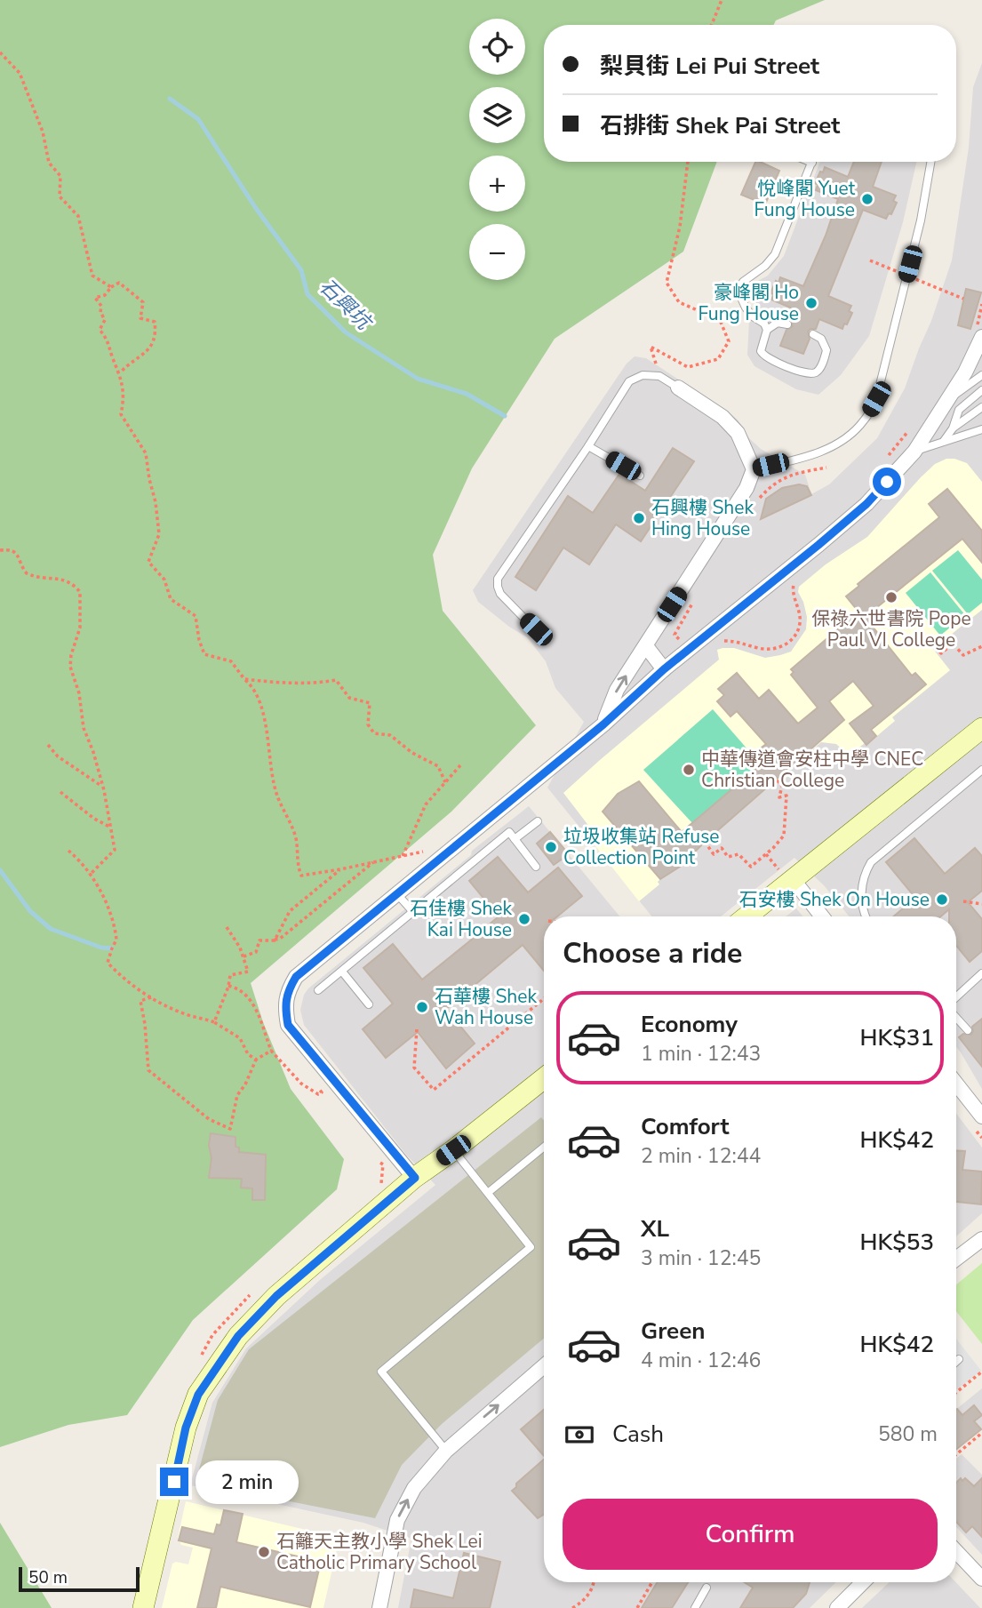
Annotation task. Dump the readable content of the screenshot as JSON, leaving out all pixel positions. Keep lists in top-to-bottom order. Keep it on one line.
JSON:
{"water":["石興坑"],"places":["悅峰閣 Yuet Fung House","豪峰閣 Ho Fung House","石興樓 Shek Hing House","保祿六世書院 Pope Paul VI College","中華傳道會安柱中學 CNEC Christian College","垃圾收集站 Refuse Collection Point","石安樓 Shek On House","石佳樓 Shek Kai House","石華樓 Shek Wah House","石籬天主教小學 Shek Lei Catholic Primary School"],"scale_bar":"50 m","page":{"map_buttons":["+","−"],"banner":["梨貝街 Lei Pui Street","石排街 Shek Pai Street"],"heading":"Choose a ride","list":[{"name":"Economy","note":"1 min · 12:43","value":"HK$31"},{"name":"Comfort","note":"2 min · 12:44","value":"HK$42"},{"name":"XL","note":"3 min · 12:45","value":"HK$53"},{"name":"Green","note":"4 min · 12:46","value":"HK$42"}],"pay":["Cash","580 m"],"bubble":"2 min","buttons":"Confirm","scale":"50 m"}}
